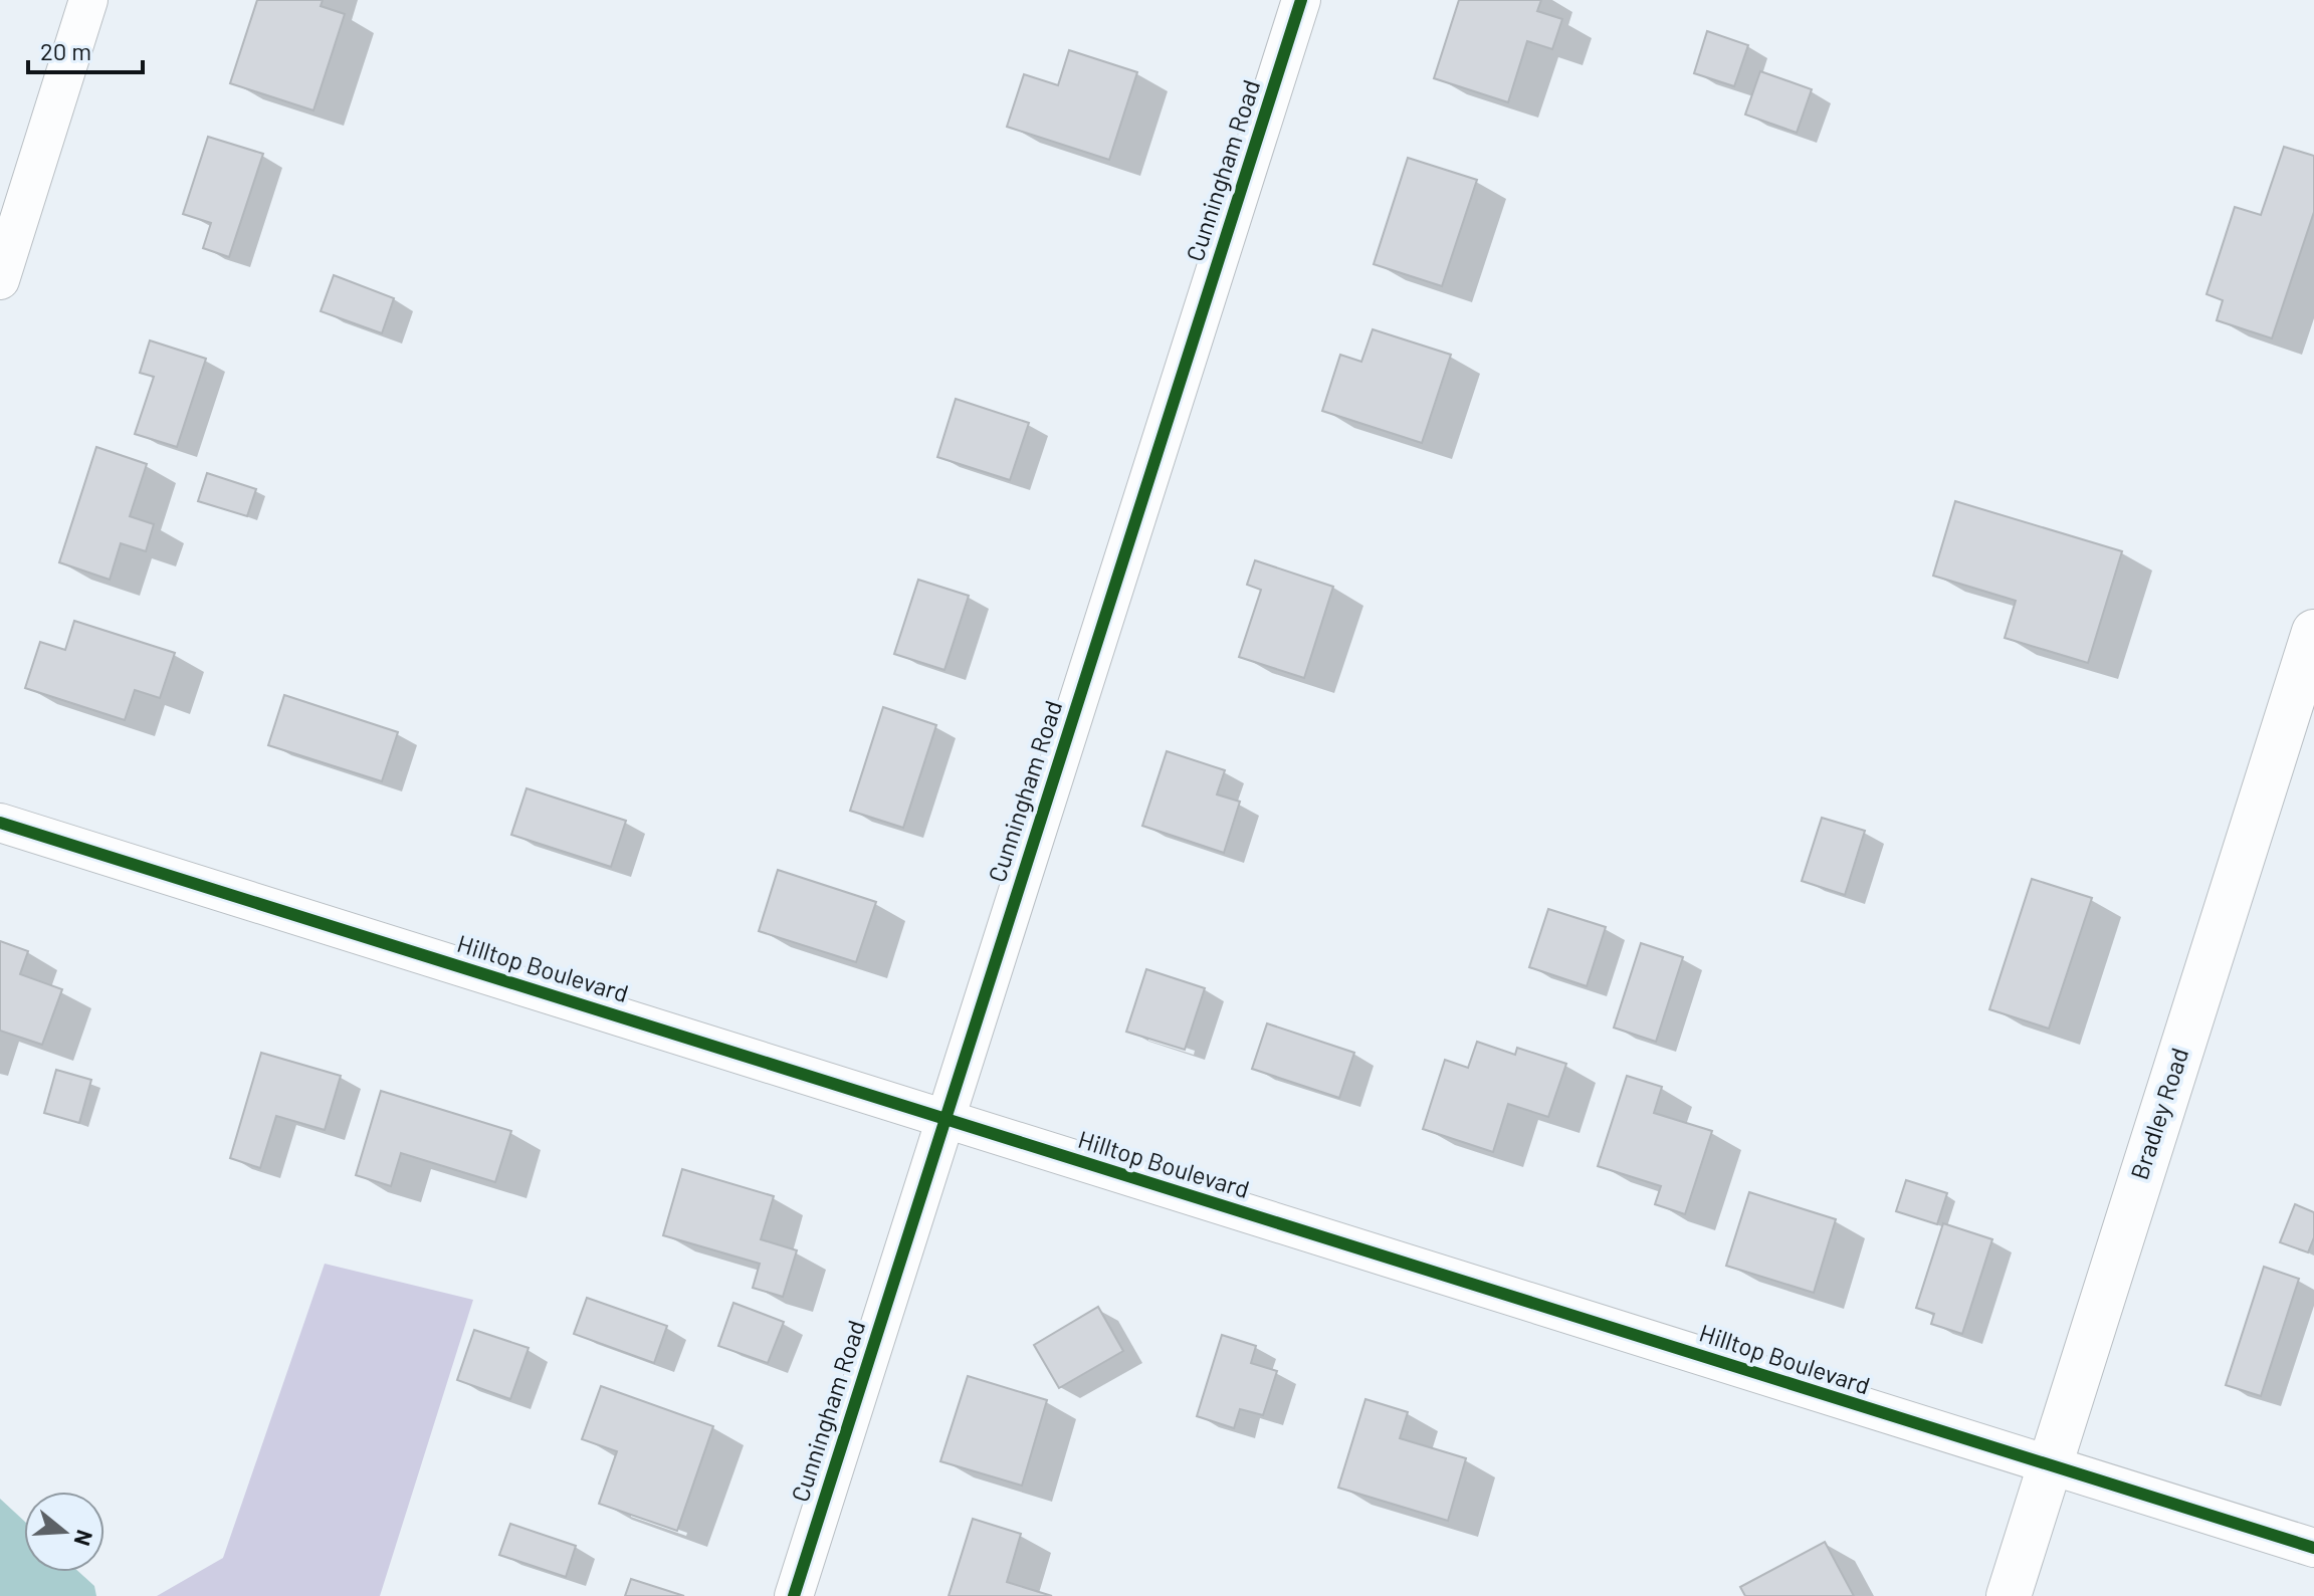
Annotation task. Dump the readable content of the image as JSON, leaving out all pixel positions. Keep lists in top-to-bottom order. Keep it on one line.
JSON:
{"streets":{"street":["Cunningham Road","Hilltop Boulevard","Bradley Road"]},"crossings":[["Cunningham Road","Hilltop Boulevard"],["Hilltop Boulevard","Bradley Road"]],"scale_bar":"20 m","north":"right"}
